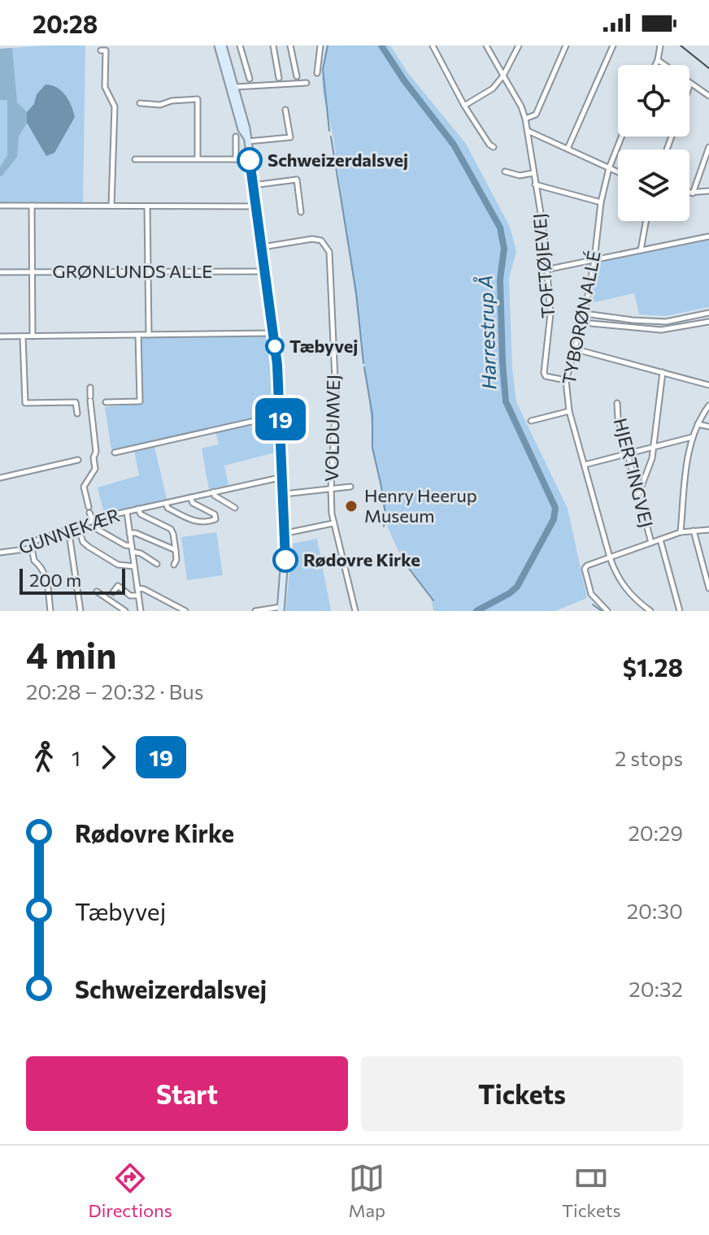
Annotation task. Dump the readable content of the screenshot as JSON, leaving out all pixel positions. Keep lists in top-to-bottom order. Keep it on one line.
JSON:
{"streets":{"street":["TOFTØJEVEJ","GRØNLUNDS ALLE","TYBORØN ALLÉ","VOLDUMVEJ","HJERTINGVEJ","GUNNEKÆR"]},"crossings":[["TOFTØJEVEJ","TYBORØN ALLÉ"]],"water":["Harrestrup Å"],"places":["Schweizerdalsvej","Tæbyvej","Henry Heerup Museum","Rødovre Kirke"],"lines":["bus line 19"],"scale_bar":"200 m","page":{"status":"20:28","on_map":"19","scale":"200 m","heading":["4 min","20:28 – 20:32 · Bus","$1.28"],"legs":["1","19","2 stops"],"list":[{"name":"Rødovre Kirke","value":"20:29"},{"name":"Tæbyvej","value":"20:30"},{"name":"Schweizerdalsvej","value":"20:32"}],"buttons":["Start","Tickets"],"tabs":["Directions","Map","Tickets"]}}
